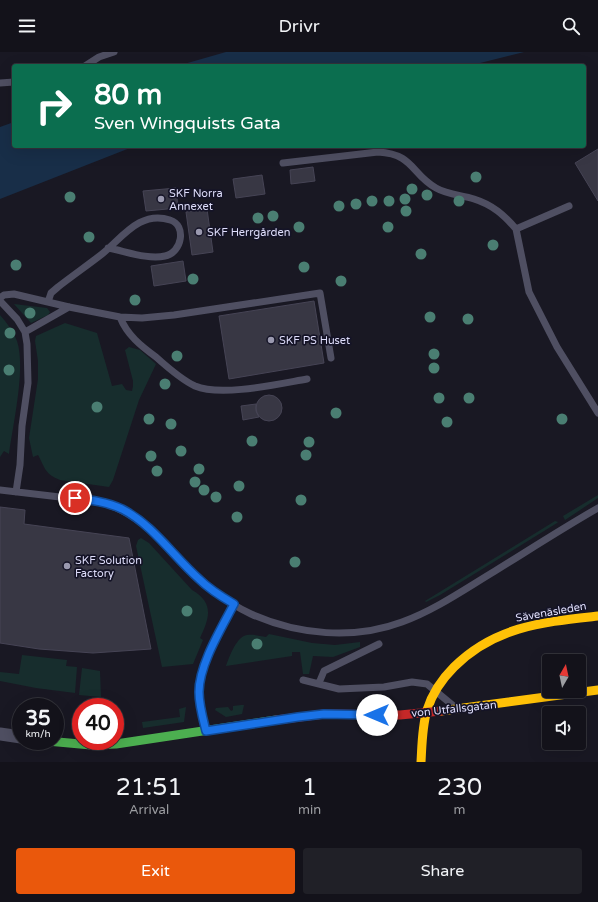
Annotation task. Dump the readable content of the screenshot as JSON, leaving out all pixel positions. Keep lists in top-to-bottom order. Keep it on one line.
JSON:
{"streets":{"street":["Sävenäsleden","von Utfallsgatan"]},"places":["SKF Norra Annexet","SKF Herrgården","SKF PS Huset","SKF Solution Factory"],"north":"top","page":{"header":"Drivr","turn":["80 m","Sven Wingquists Gata"],"speed":"35 km/h","limit":"40","eta":["21:51","Arrival","1","min","230","m"],"buttons":["Exit","Share"]}}
